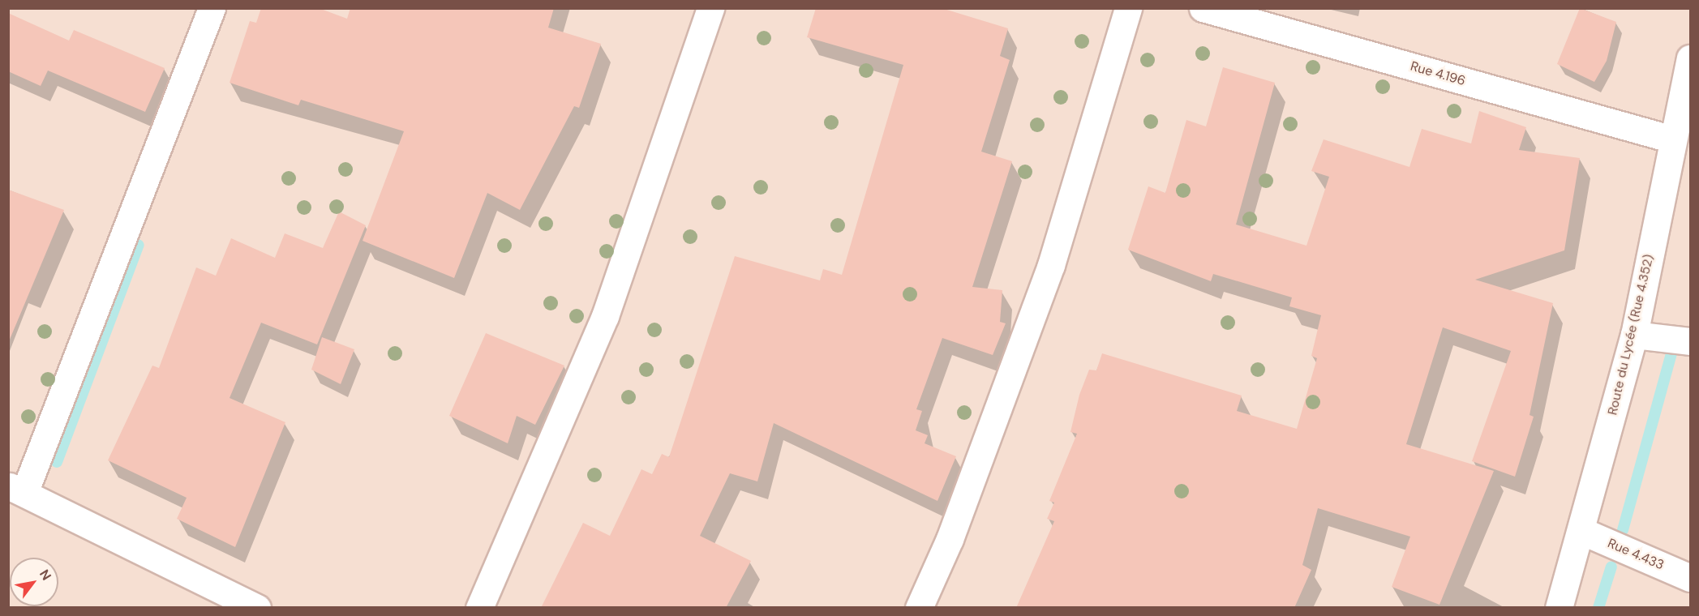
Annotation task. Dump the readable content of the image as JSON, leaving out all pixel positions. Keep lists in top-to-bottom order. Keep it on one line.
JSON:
{"streets":{"street":["Rue 4.196","Route du Lycée (Rue 4.352)","Rue 4.433"]},"crossings":[["Rue 4.196","Route du Lycée (Rue 4.352)"],["Route du Lycée (Rue 4.352)","Rue 4.433"]],"north":"top right"}
